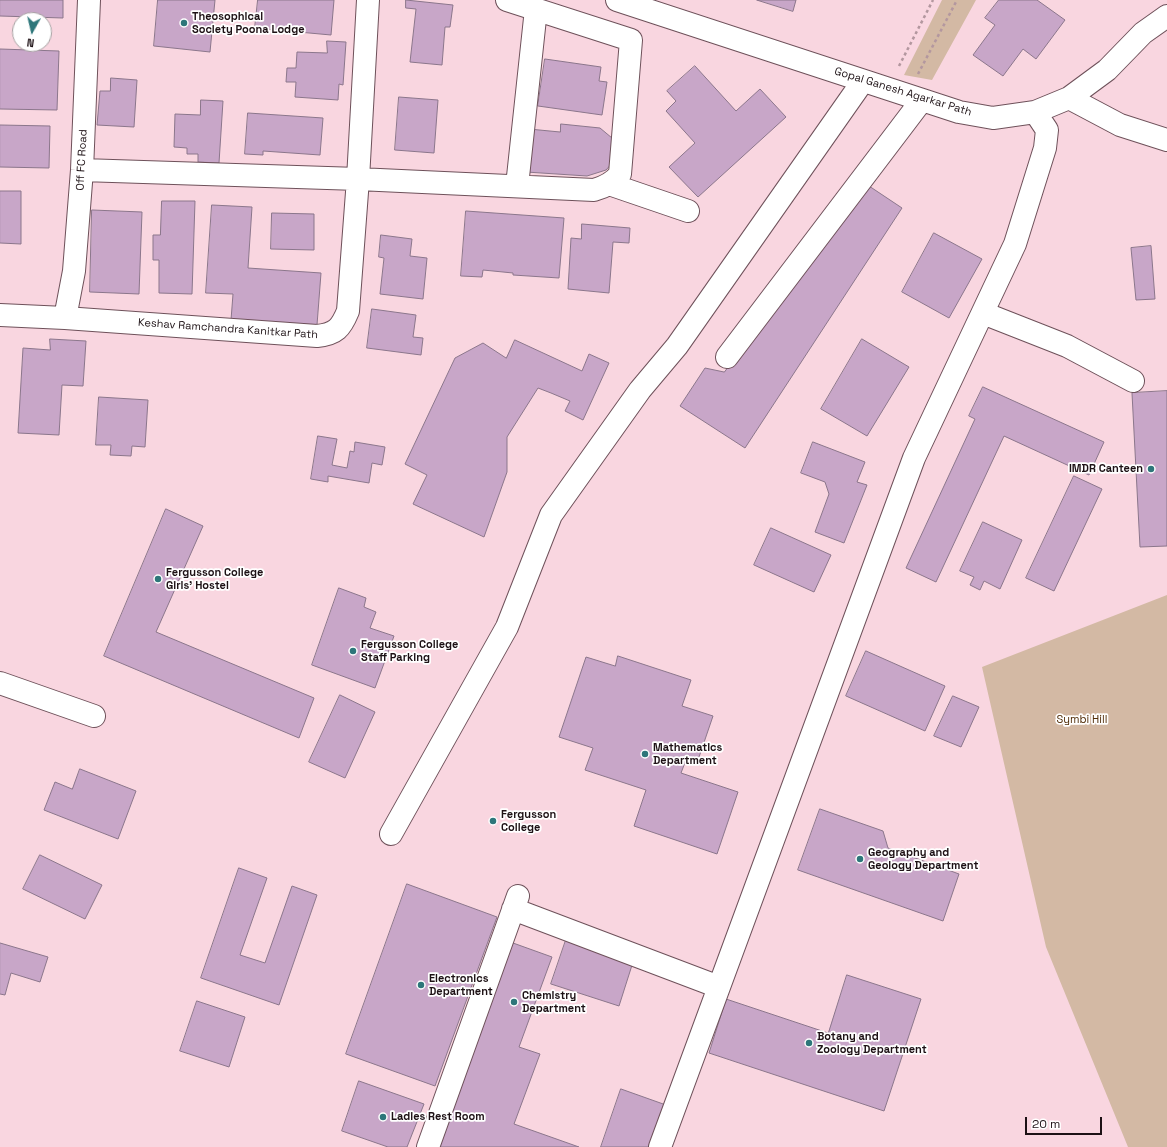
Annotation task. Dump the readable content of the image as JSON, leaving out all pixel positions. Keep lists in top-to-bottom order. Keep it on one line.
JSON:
{"streets":{"street":["Gopal Ganesh Agarkar Path","Off FC Road","Keshav Ramchandra Kanitkar Path"]},"crossings":[["Off FC Road","Keshav Ramchandra Kanitkar Path"]],"parks":["Symbi Hill"],"places":["Theosophical Society Poona Lodge","IMDR Canteen","Fergusson College Girls' Hostel","Fergusson College Staff Parking","Mathematics Department","Fergusson College","Geography and Geology Department","Electronics Department","Chemistry Department","Botany and Zoology Department","Ladies Rest Room"],"scale_bar":"20 m","north":"bottom"}
